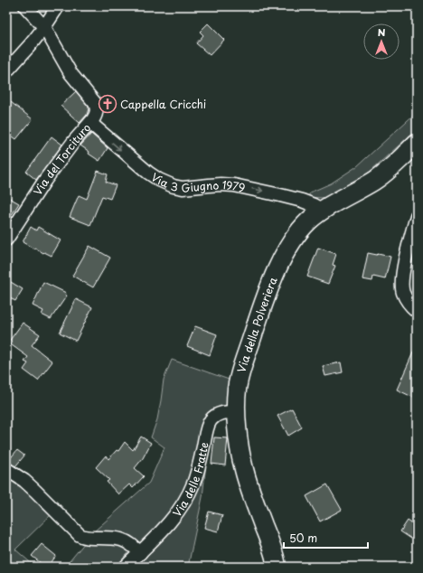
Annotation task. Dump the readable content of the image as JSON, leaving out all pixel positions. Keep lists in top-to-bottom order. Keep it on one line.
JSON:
{"streets":{"main road":["Via della Polveriera"],"street":["Via del Torcituro","Via 3 Giugno 1979","Via delle Fratte"]},"crossings":[["Via del Torcituro","Via 3 Giugno 1979"],["Via 3 Giugno 1979","Via della Polveriera"],["Via della Polveriera","Via delle Fratte"]],"one_way":["Via 3 Giugno 1979"],"places":{"church":["Cappella Cricchi"]},"scale_bar":"50 m","north":"top"}
